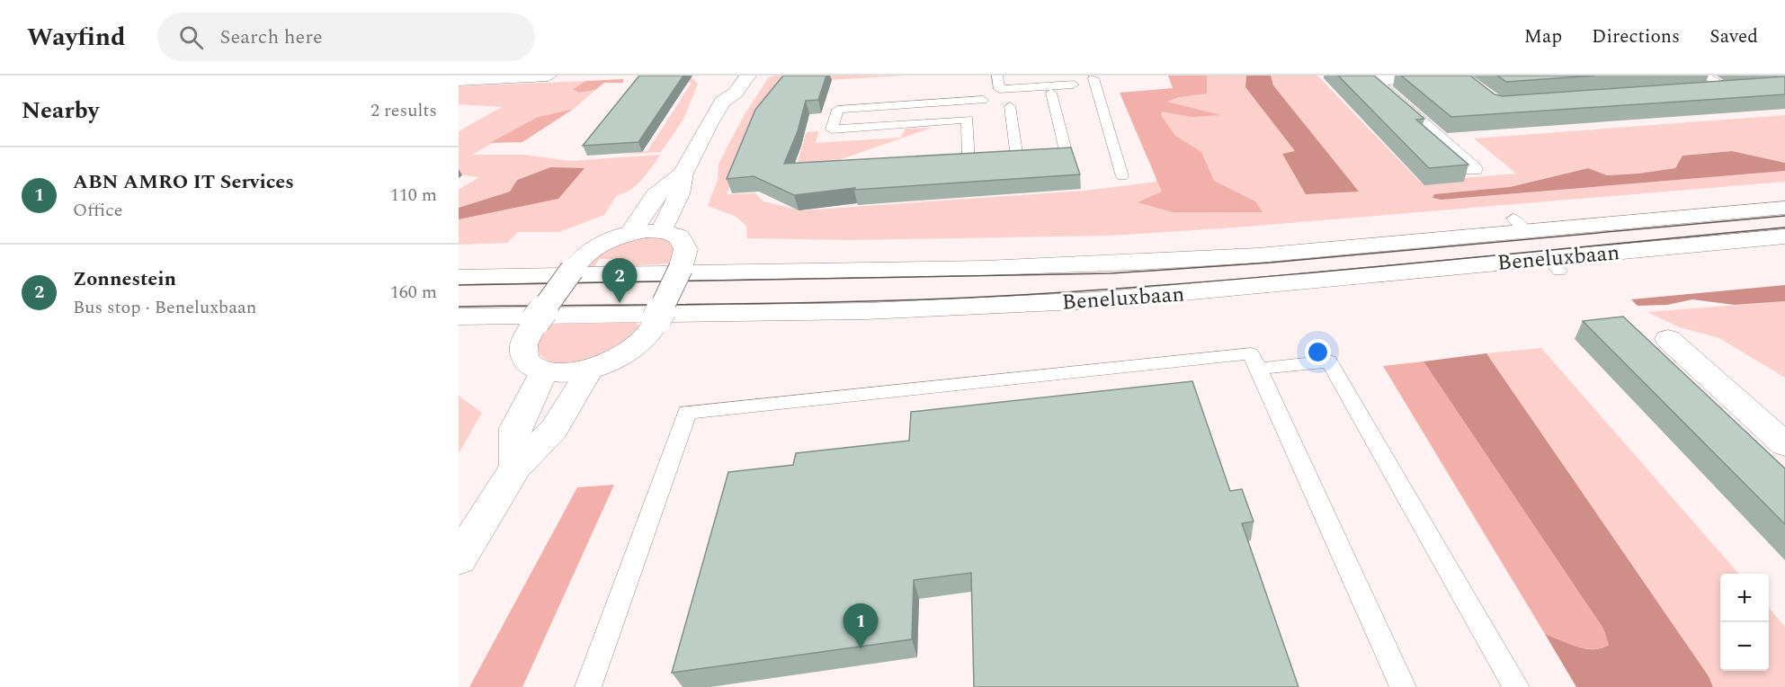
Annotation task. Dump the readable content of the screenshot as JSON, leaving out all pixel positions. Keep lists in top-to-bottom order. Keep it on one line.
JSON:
{"streets":{"street":["Beneluxbaan"]},"page":{"header":"Wayfind","search":"Search here","nav":["Map","Directions","Saved"],"heading":["Nearby","2 results"],"list":[{"mark":"1","name":"ABN AMRO IT Services","note":"Office","value":"110 m"},{"mark":"2","name":"Zonnestein","note":"Bus stop · Beneluxbaan","value":"160 m"}],"pins":["2","1"],"map_buttons":["+","−"]}}
